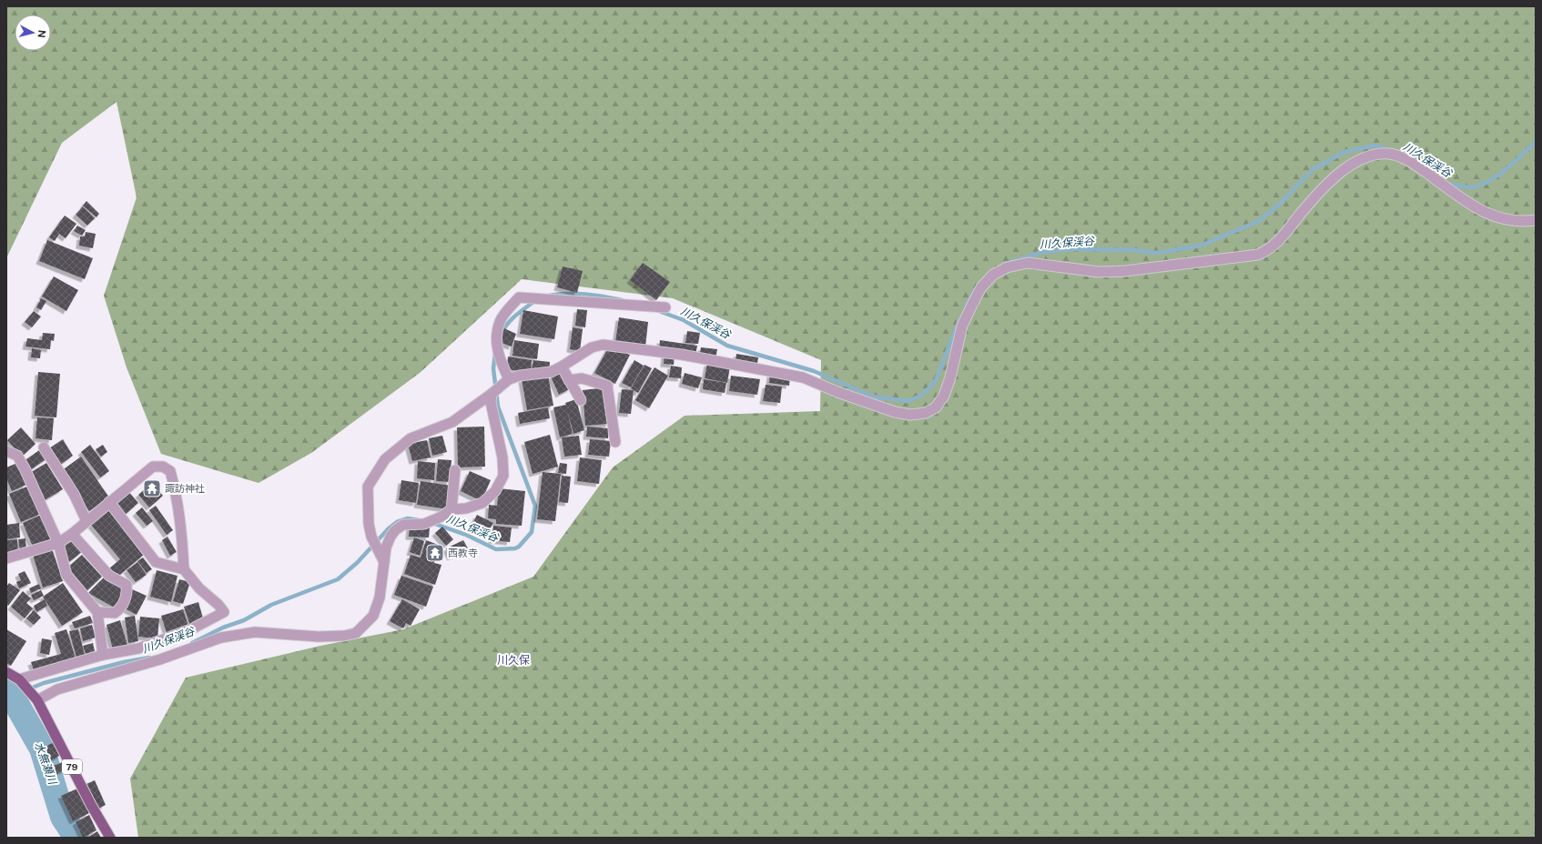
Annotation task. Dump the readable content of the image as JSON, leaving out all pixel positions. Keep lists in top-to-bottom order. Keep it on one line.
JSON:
{"streets":{"main road":["79"]},"districts":["川久保"],"water":["川久保渓谷","水無瀬川"],"places":{"temple":["諏訪神社","西教寺"]},"north":"right"}
